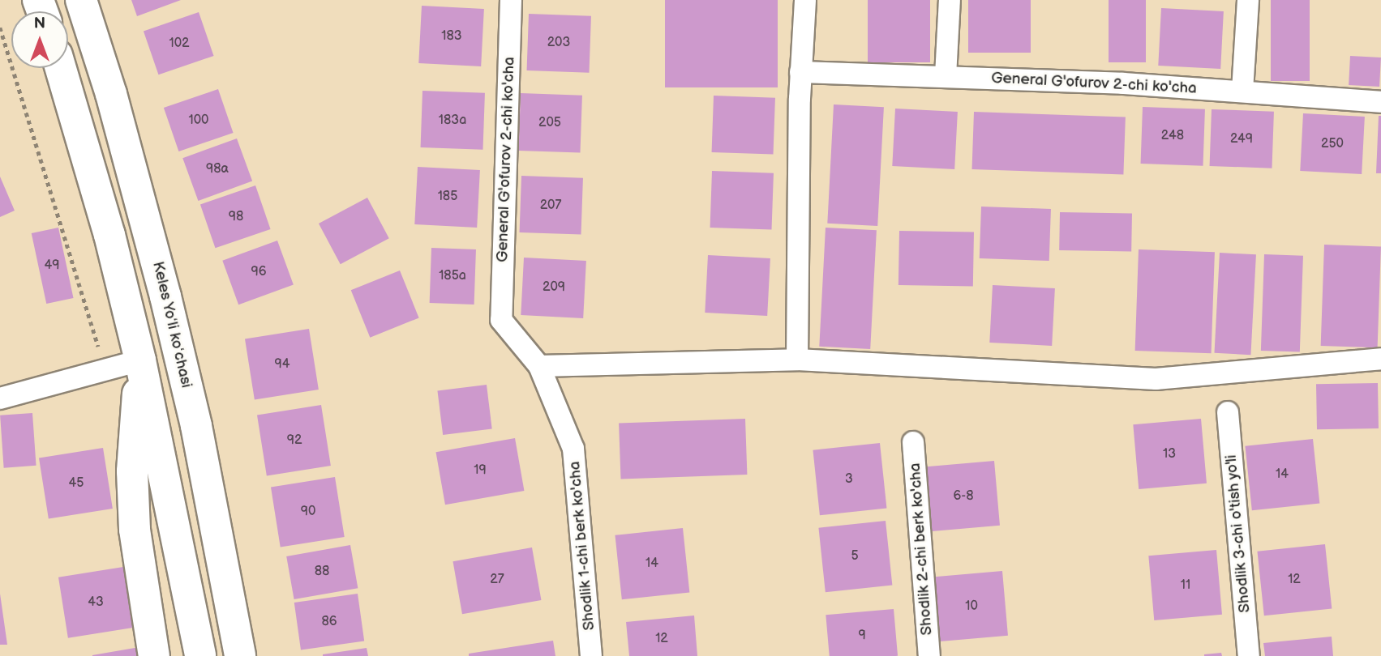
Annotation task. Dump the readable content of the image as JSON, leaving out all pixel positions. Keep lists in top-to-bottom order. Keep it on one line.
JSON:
{"streets":{"main road":["Keles Yoʻli koʻchasi"],"street":["General G'ofurov 2-chi ko'cha","Shodlik 3-chi o'tish yo'li","Shodlik 1-chi berk ko'cha","Shodlik 2-chi berk ko'cha"]},"crossings":[["General G'ofurov 2-chi ko'cha","Shodlik 1-chi berk ko'cha"]],"house_numbers":["183","203","102","100","183a","205","248","249","250","98а","185","207","98","49","96","185a","209","94","92","13","19","14","3","45","6-8","90","5","14","88","27","12","11","43","10","86","9","12"],"north":"top"}
